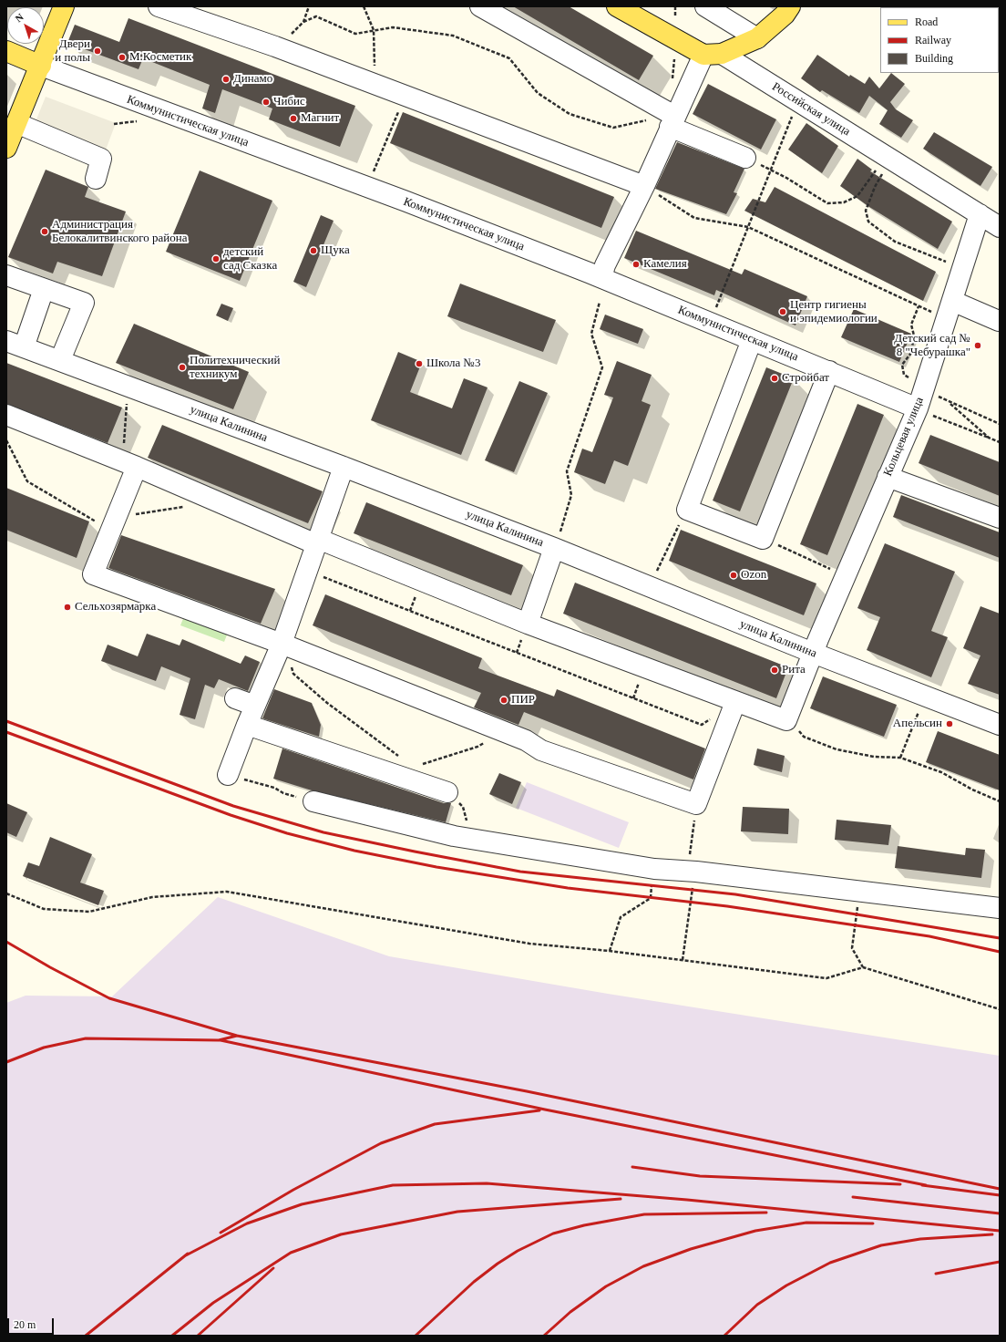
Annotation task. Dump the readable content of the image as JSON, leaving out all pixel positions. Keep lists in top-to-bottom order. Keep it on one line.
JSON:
{"streets":{"main road":["Российская улица","Коммунистическая улица"],"street":["улица Калинина","Кольцевая улица"]},"crossings":[["Российская улица","Кольцевая улица"],["Коммунистическая улица","Кольцевая улица"],["улица Калинина","Кольцевая улица"]],"places":["Двери и полы","М.Косметик","Динамо","Чибис","Магнит","Администрация Белокалитвинского района","Щука","детский сад Сказка","Камелия","Центр гигиены и эпидемиологии","Детский сад № 8 \"Чебурашка\"","Школа №3","Политехнический техникум","Стройбат","Ozon","Сельхозярмарка","Рита","ПИР","Апельсин"],"legend":["Road","Railway","Building"],"scale_bar":"20 m","north":"top left"}
